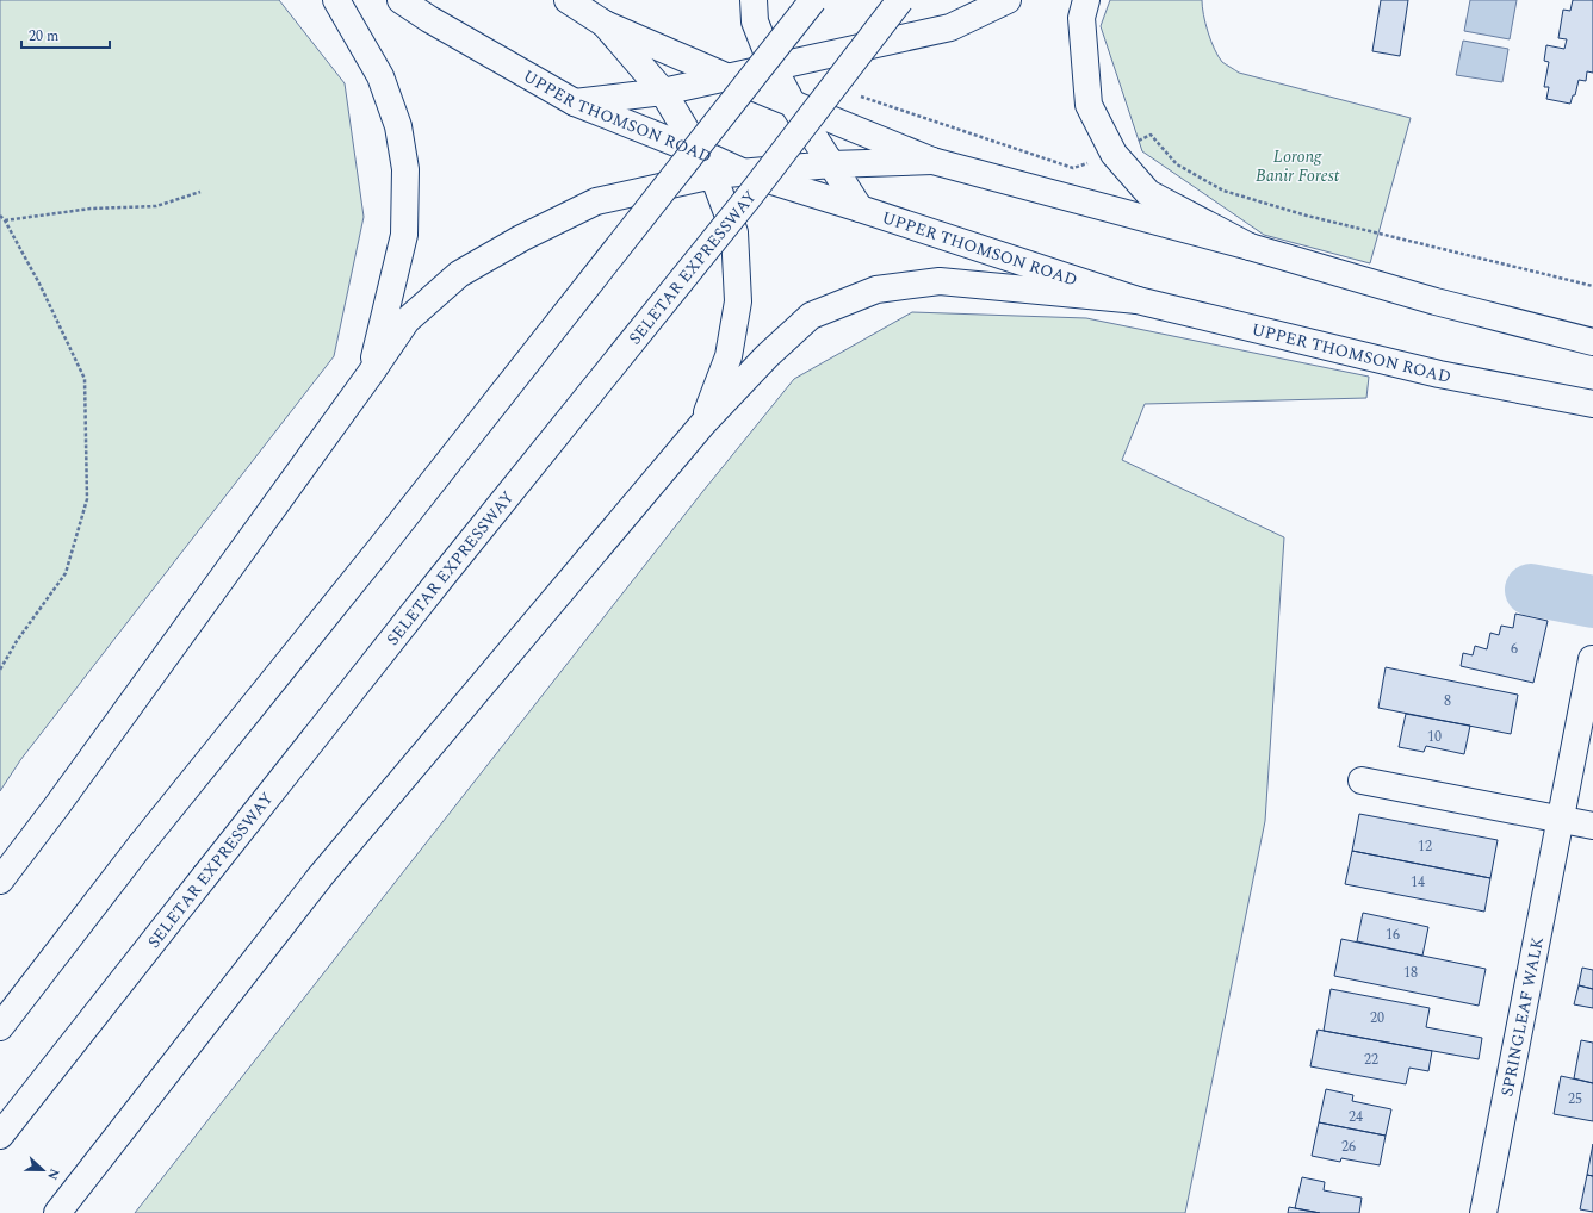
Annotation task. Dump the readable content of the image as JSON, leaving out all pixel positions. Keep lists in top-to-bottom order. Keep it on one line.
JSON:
{"streets":{"main road":["UPPER THOMSON ROAD","SELETAR EXPRESSWAY","SPRINGLEAF WALK"]},"parks":["Lorong Banir Forest"],"house_numbers":["6","8","10","12","14","16","18","20","22","25","24","26"],"scale_bar":"20 m","north":"right"}
